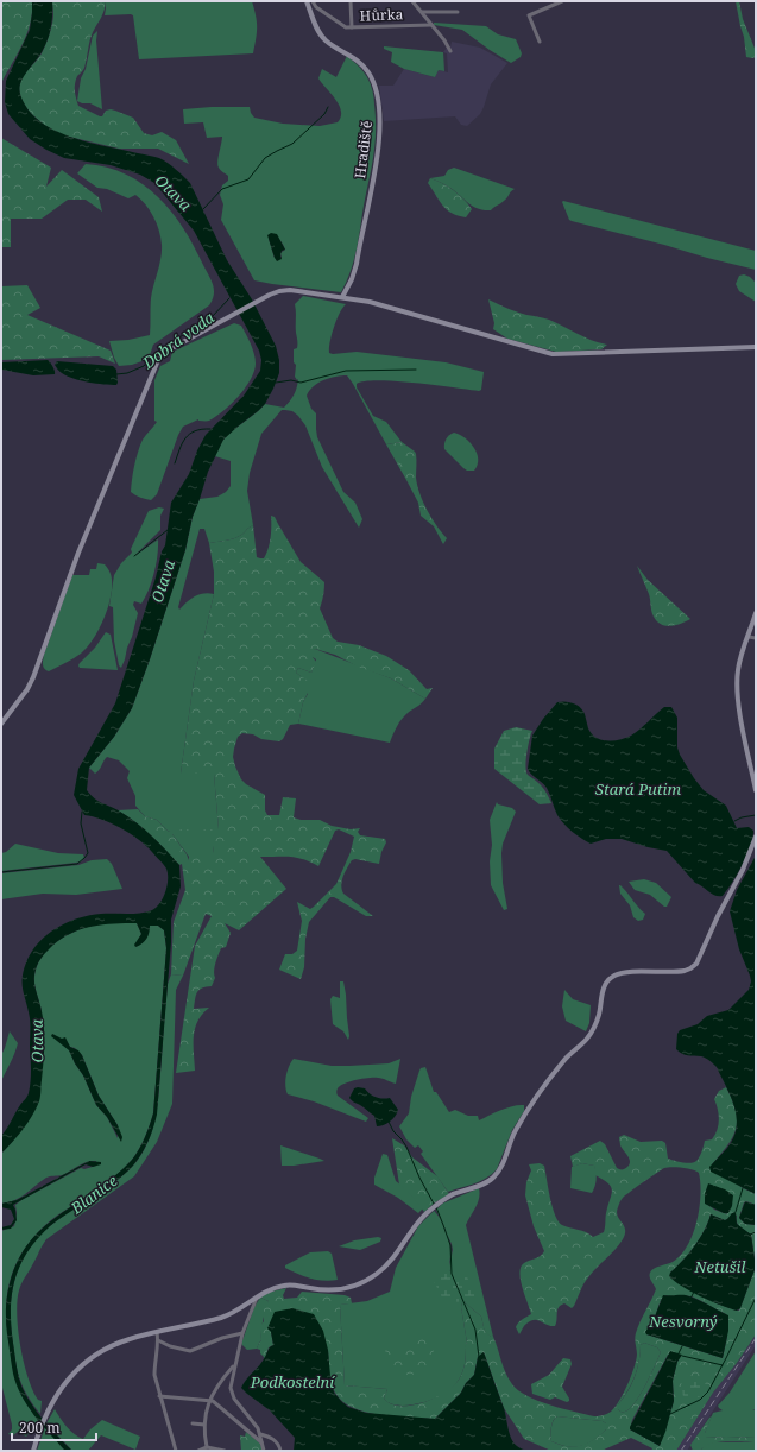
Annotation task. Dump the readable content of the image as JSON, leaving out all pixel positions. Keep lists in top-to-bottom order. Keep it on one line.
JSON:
{"streets":{"street":["Hůrka","Hradiště"]},"water":["Otava","Dobrá voda","Stará Putim","Blanice","Netušil","Nesvorný","Podkostelní"],"scale_bar":"200 m"}
